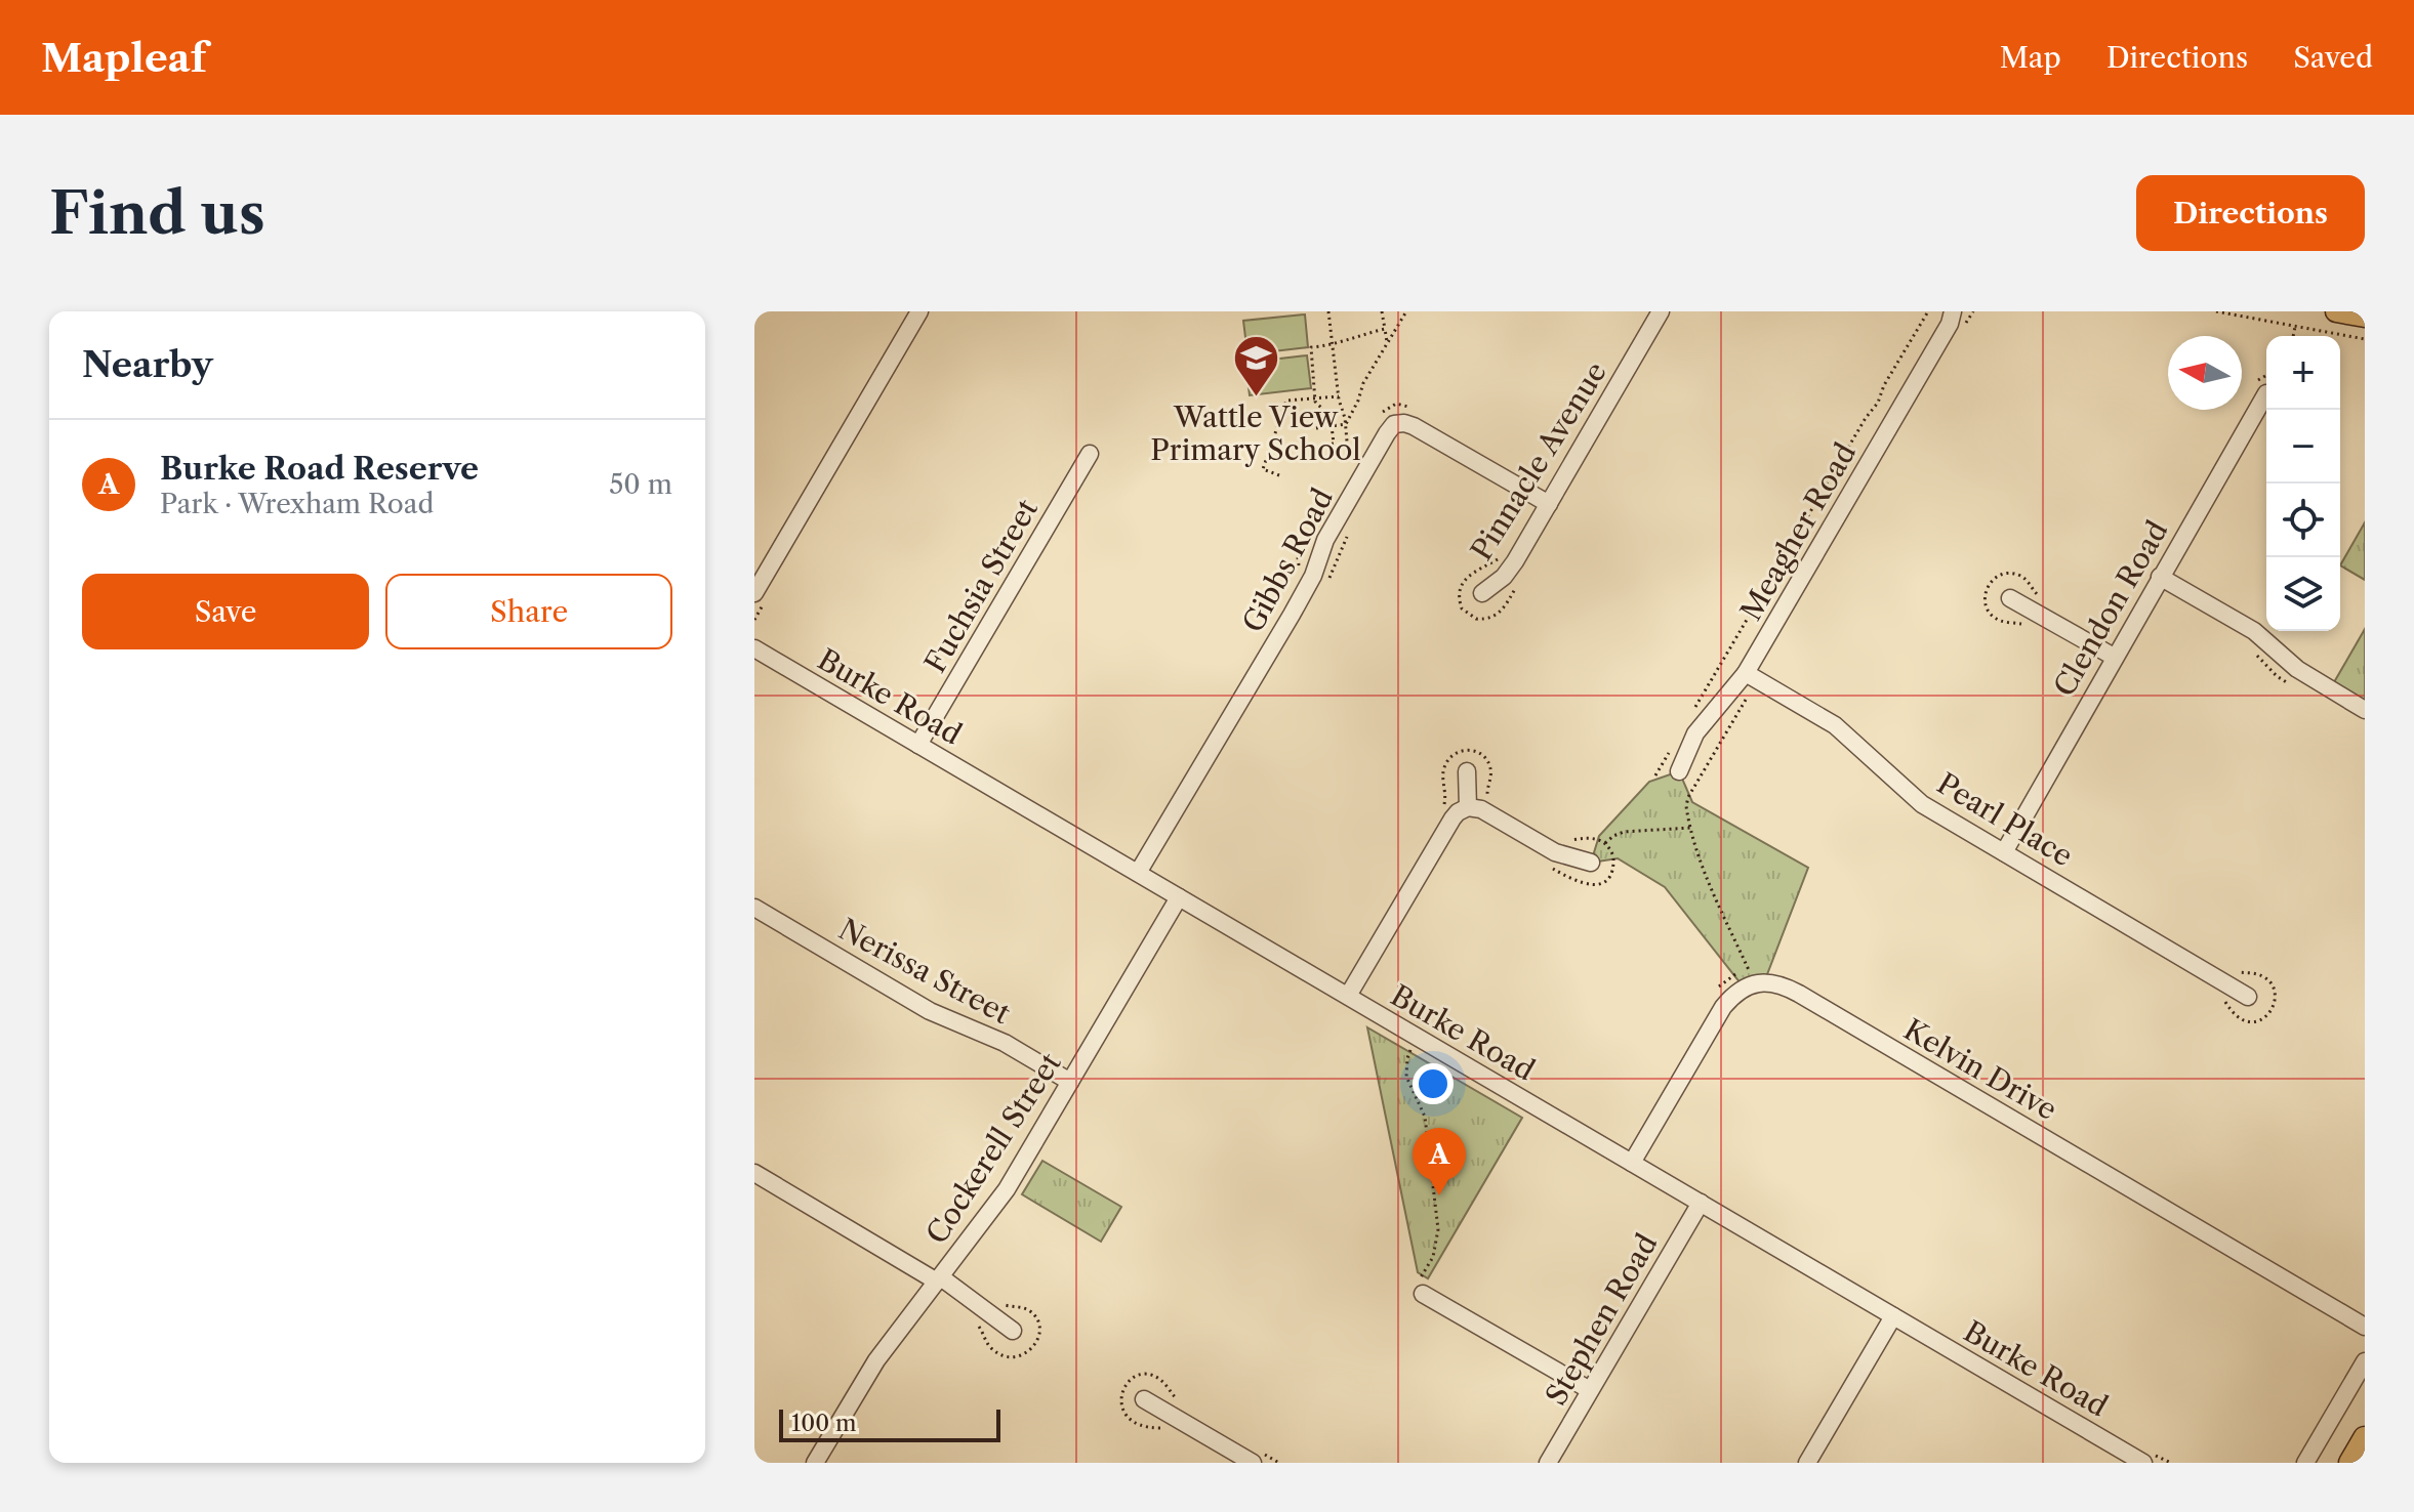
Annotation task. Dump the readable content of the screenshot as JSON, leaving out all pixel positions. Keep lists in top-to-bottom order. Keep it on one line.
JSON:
{"streets":{"street":["Pinnacle Avenue","Meagher Road","Gibbs Road","Fuchsia Street","Clendon Road","Burke Road","Pearl Place","Nerissa Street","Kelvin Drive","Cockerell Street","Stephen Road"]},"crossings":[["Pinnacle Avenue","Gibbs Road"],["Meagher Road","Pearl Place"],["Gibbs Road","Burke Road"],["Fuchsia Street","Burke Road"],["Clendon Road","Pearl Place"],["Burke Road","Kelvin Drive"],["Burke Road","Cockerell Street"],["Burke Road","Stephen Road"],["Nerissa Street","Cockerell Street"]],"places":{"school or university":["Wattle View Primary School"]},"scale_bar":"100 m","north":"left","page":{"header":"Mapleaf","nav":["Map","Directions","Saved"],"buttons":["Directions",["Save","Share"]],"title":"Find us","heading":"Nearby","map_buttons":["+","−"],"list":[{"mark":"A","name":"Burke Road Reserve","note":"Park · Wrexham Road","value":"50 m"}],"pins":"A","scale":"100 m"}}
